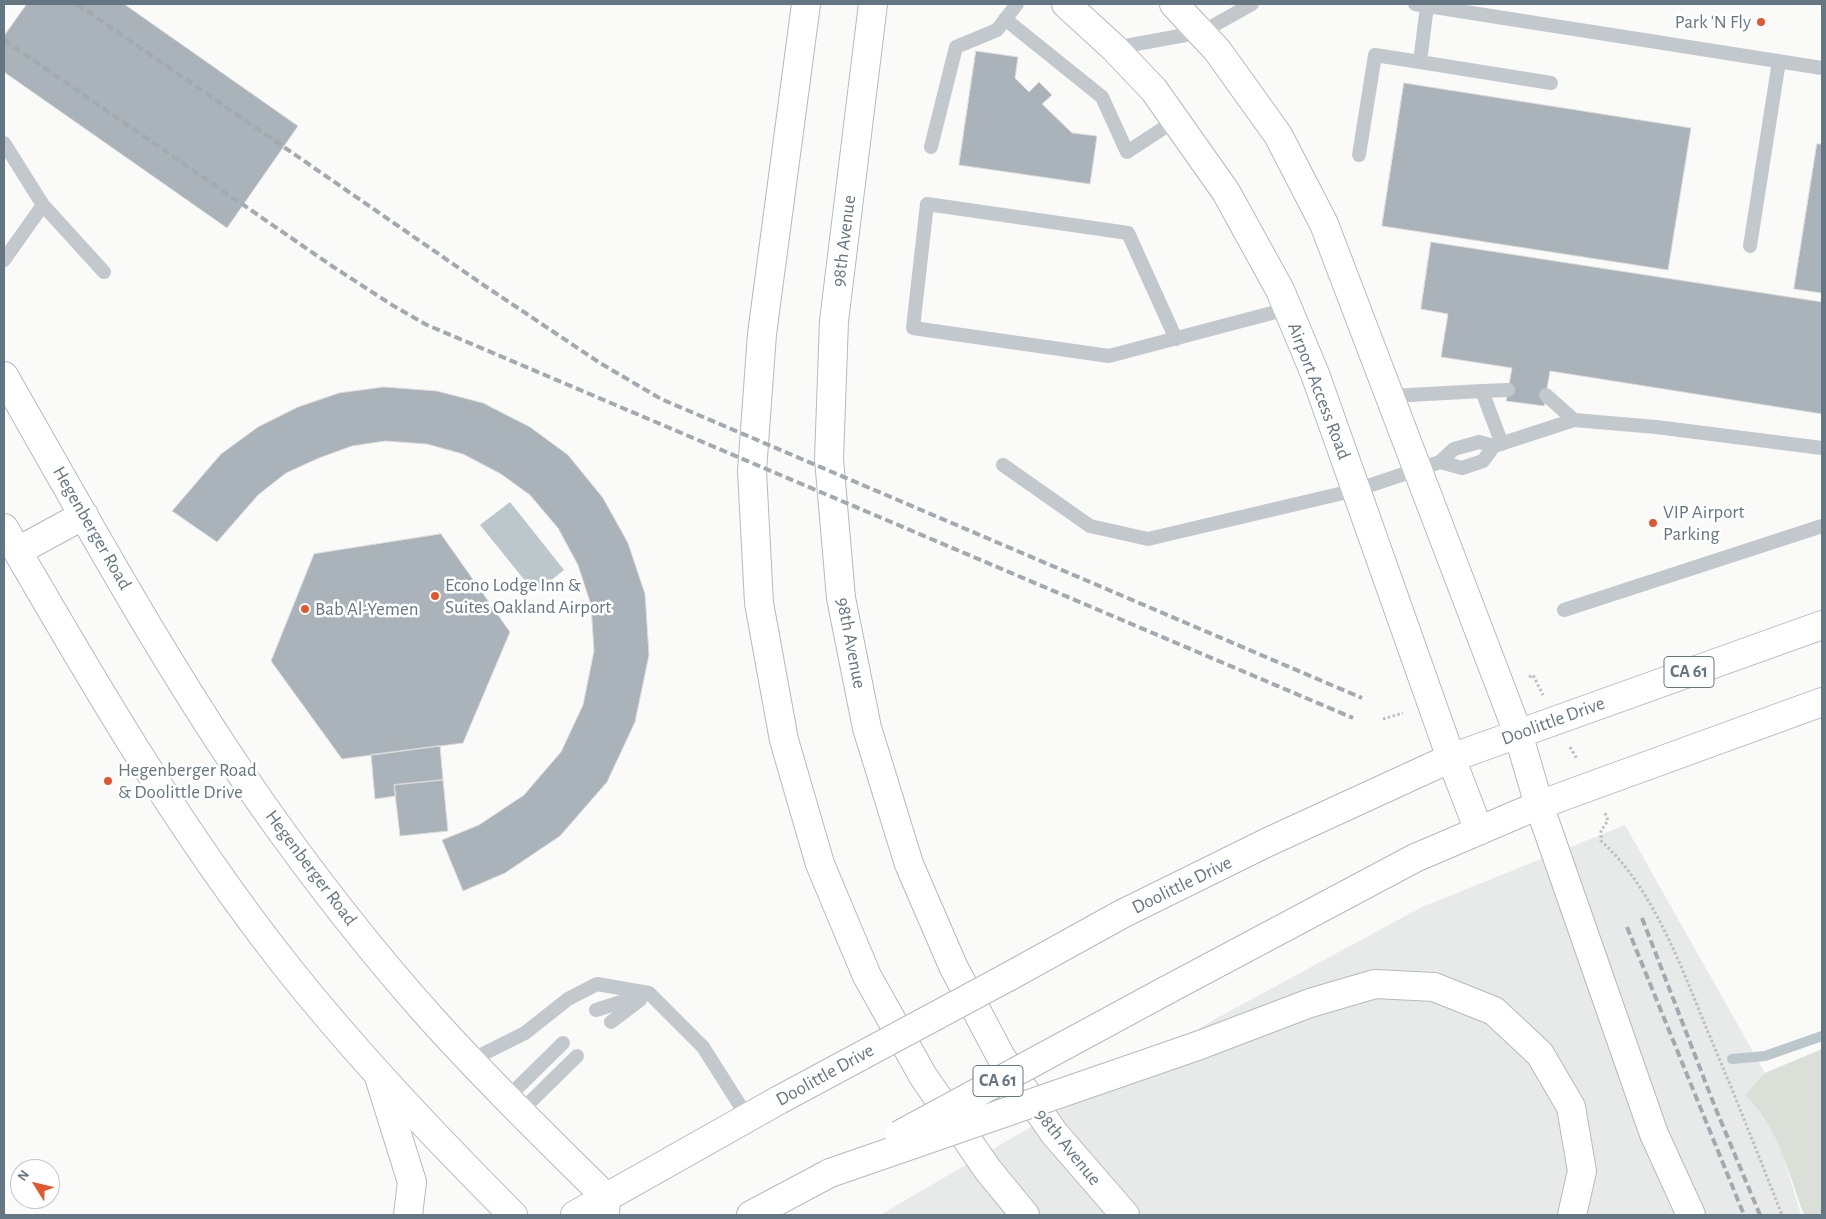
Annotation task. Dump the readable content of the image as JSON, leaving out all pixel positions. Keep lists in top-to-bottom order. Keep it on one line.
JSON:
{"streets":{"main road":["98th Avenue","Airport Access Road","Hegenberger Road","CA 61","Doolittle Drive"]},"crossings":[["Airport Access Road","CA 61"],["Airport Access Road","Doolittle Drive"],["Hegenberger Road","Doolittle Drive"]],"places":["Park 'N Fly","VIP Airport Parking","Econo Lodge Inn & Suites Oakland Airport","Bab Al-Yemen","Hegenberger Road & Doolittle Drive"],"north":"top left"}
